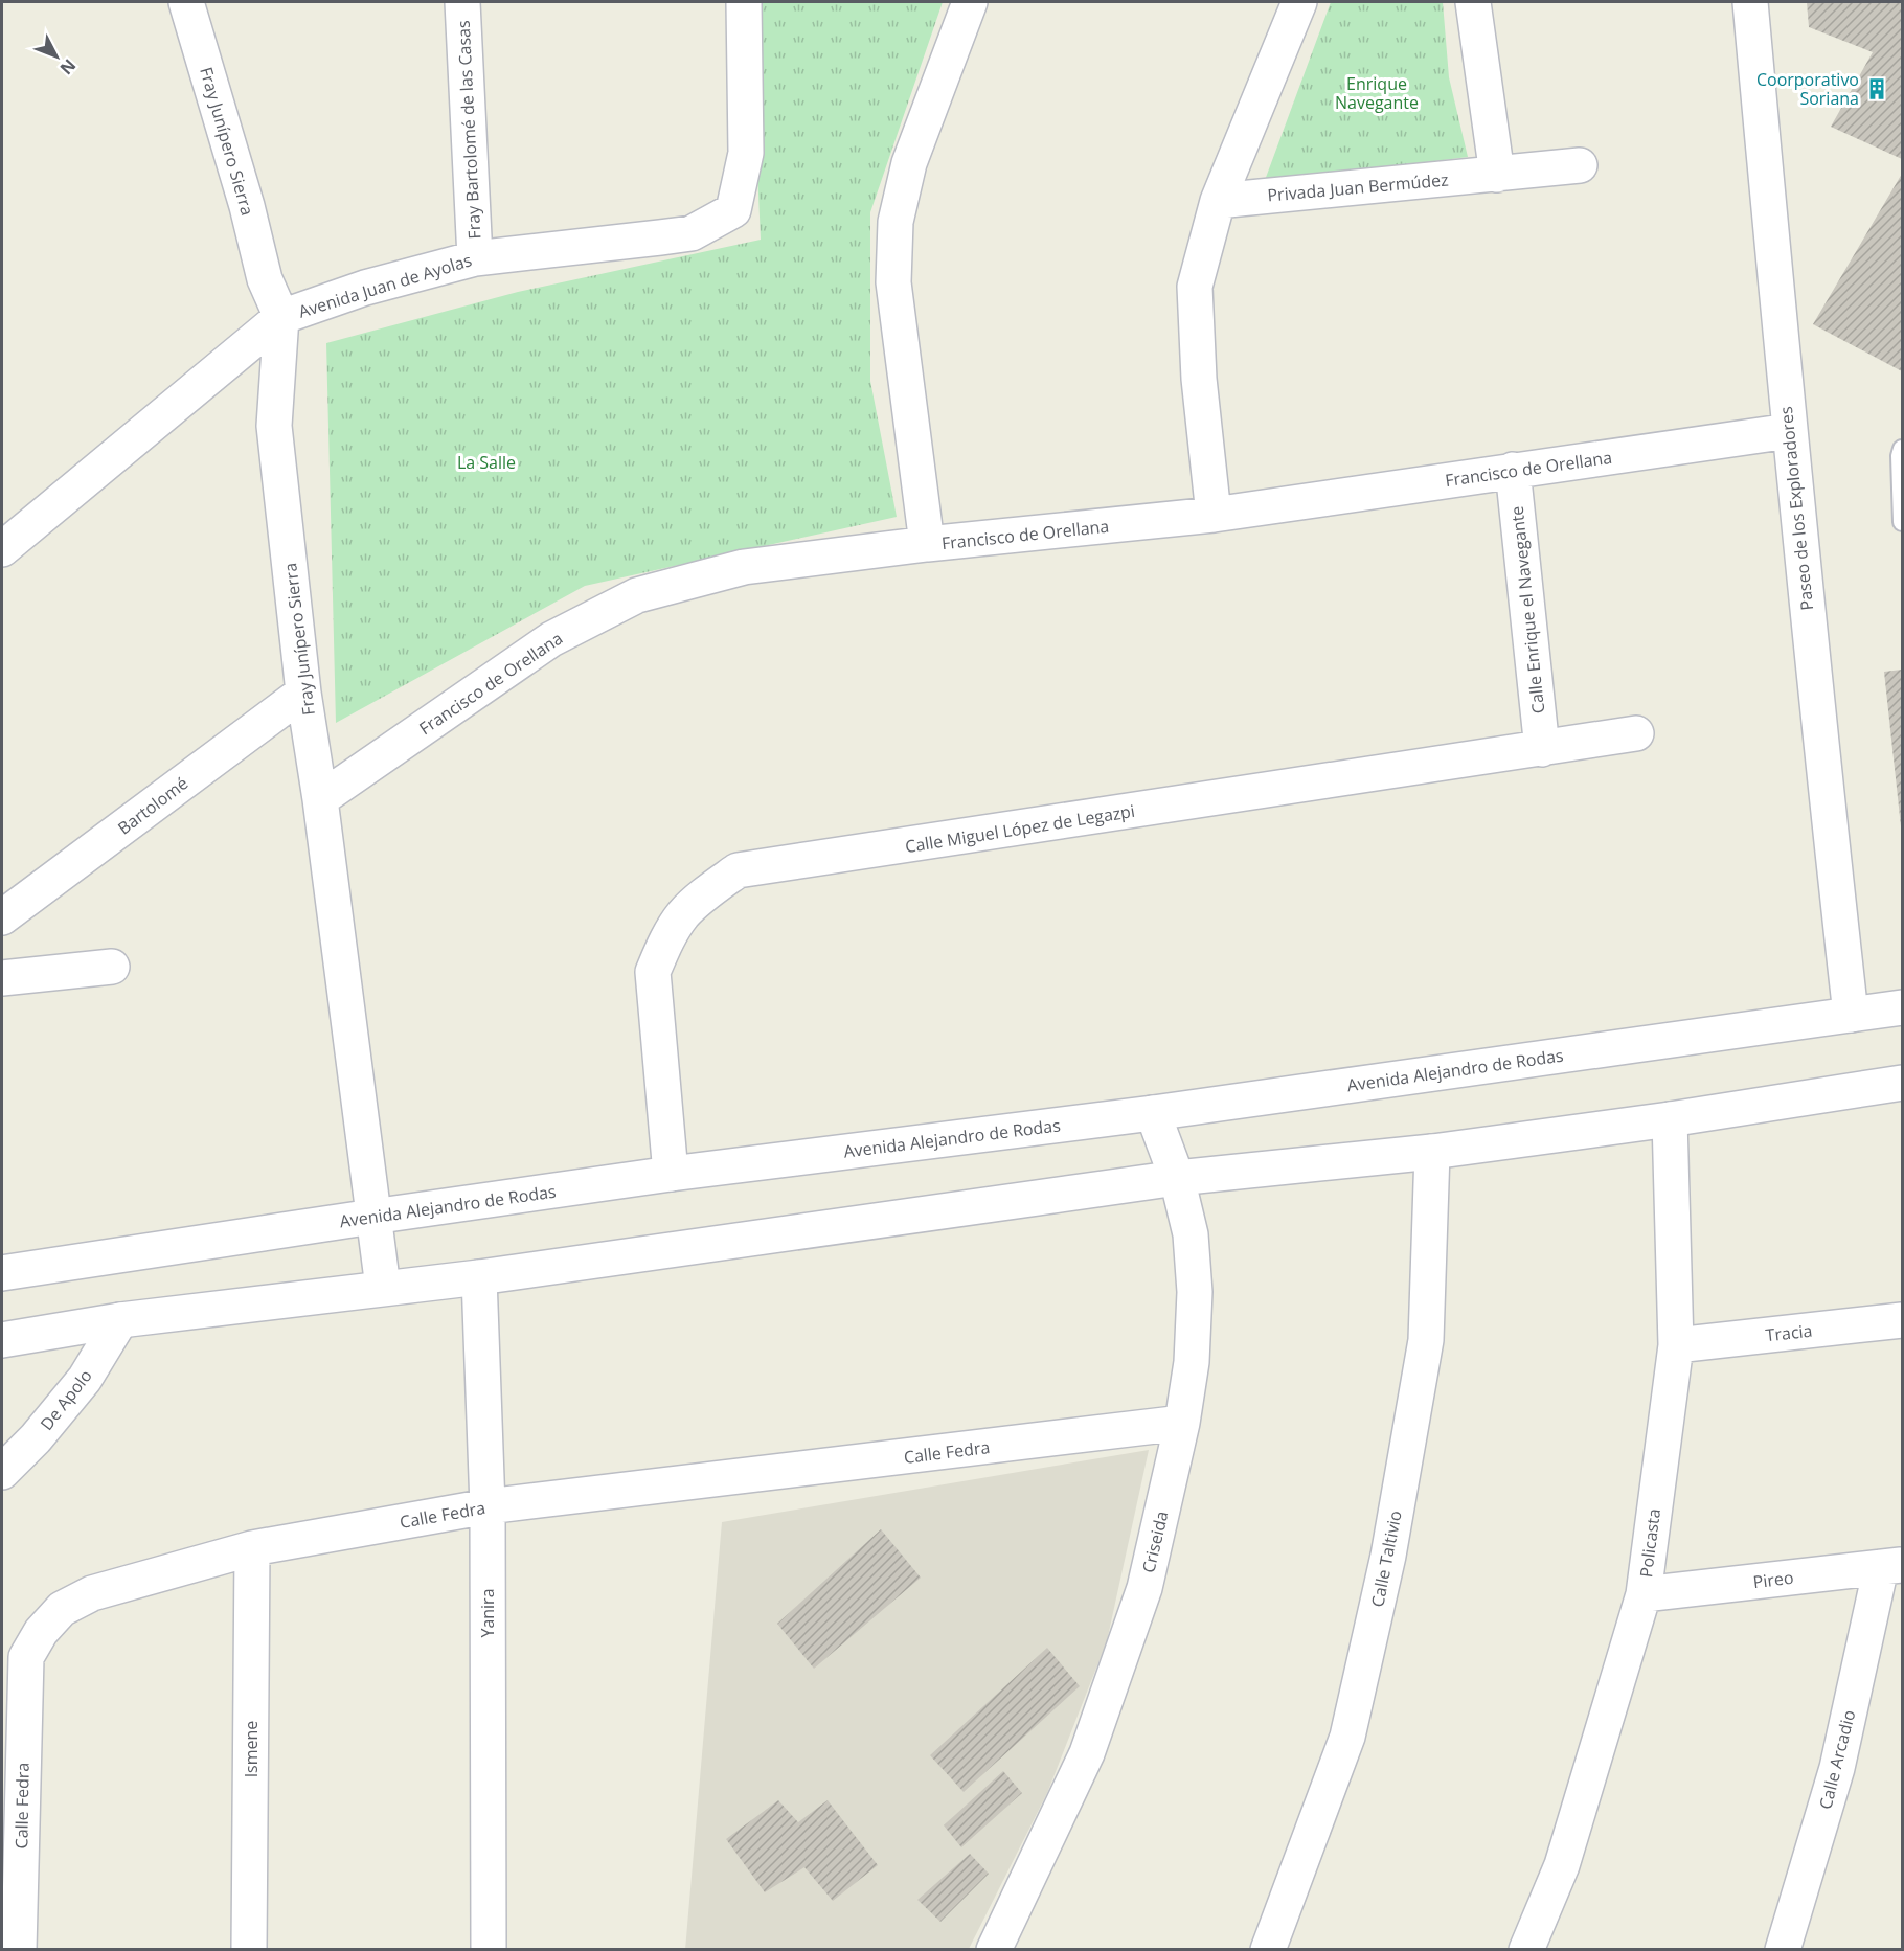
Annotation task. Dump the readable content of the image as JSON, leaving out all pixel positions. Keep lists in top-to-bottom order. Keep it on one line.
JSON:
{"streets":{"street":["Fray Bartolomé de las Casas","Fray Junípero Sierra","Privada Juan Bermúdez","Avenida Juan de Ayolas","Francisco de Orellana","Paseo de los Exploradores","Calle Enrique el Navegante","Bartolomé","Calle Miguel López de Legazpi","Avenida Alejandro de Rodas","Tracia","De Apolo","Calle Fedra","Criseida","Policasta","Calle Taltivio","Pireo","Yanira","Ismene","Calle Arcadio"]},"crossings":[["Fray Bartolomé de las Casas","Avenida Juan de Ayolas"],["Fray Junípero Sierra","Avenida Juan de Ayolas"],["Fray Junípero Sierra","Francisco de Orellana"],["Fray Junípero Sierra","Bartolomé"],["Fray Junípero Sierra","Avenida Alejandro de Rodas"],["Francisco de Orellana","Paseo de los Exploradores"],["Francisco de Orellana","Calle Enrique el Navegante"],["Paseo de los Exploradores","Avenida Alejandro de Rodas"],["Calle Enrique el Navegante","Calle Miguel López de Legazpi"],["Calle Miguel López de Legazpi","Avenida Alejandro de Rodas"],["Avenida Alejandro de Rodas","Criseida"],["Tracia","Policasta"],["Calle Fedra","Criseida"],["Calle Fedra","Yanira"],["Calle Fedra","Ismene"],["Policasta","Pireo"],["Pireo","Calle Arcadio"]],"parks":["Enrique Navegante","La Salle"],"places":{"building":["Coorporativo Soriana"]},"north":"bottom right"}
